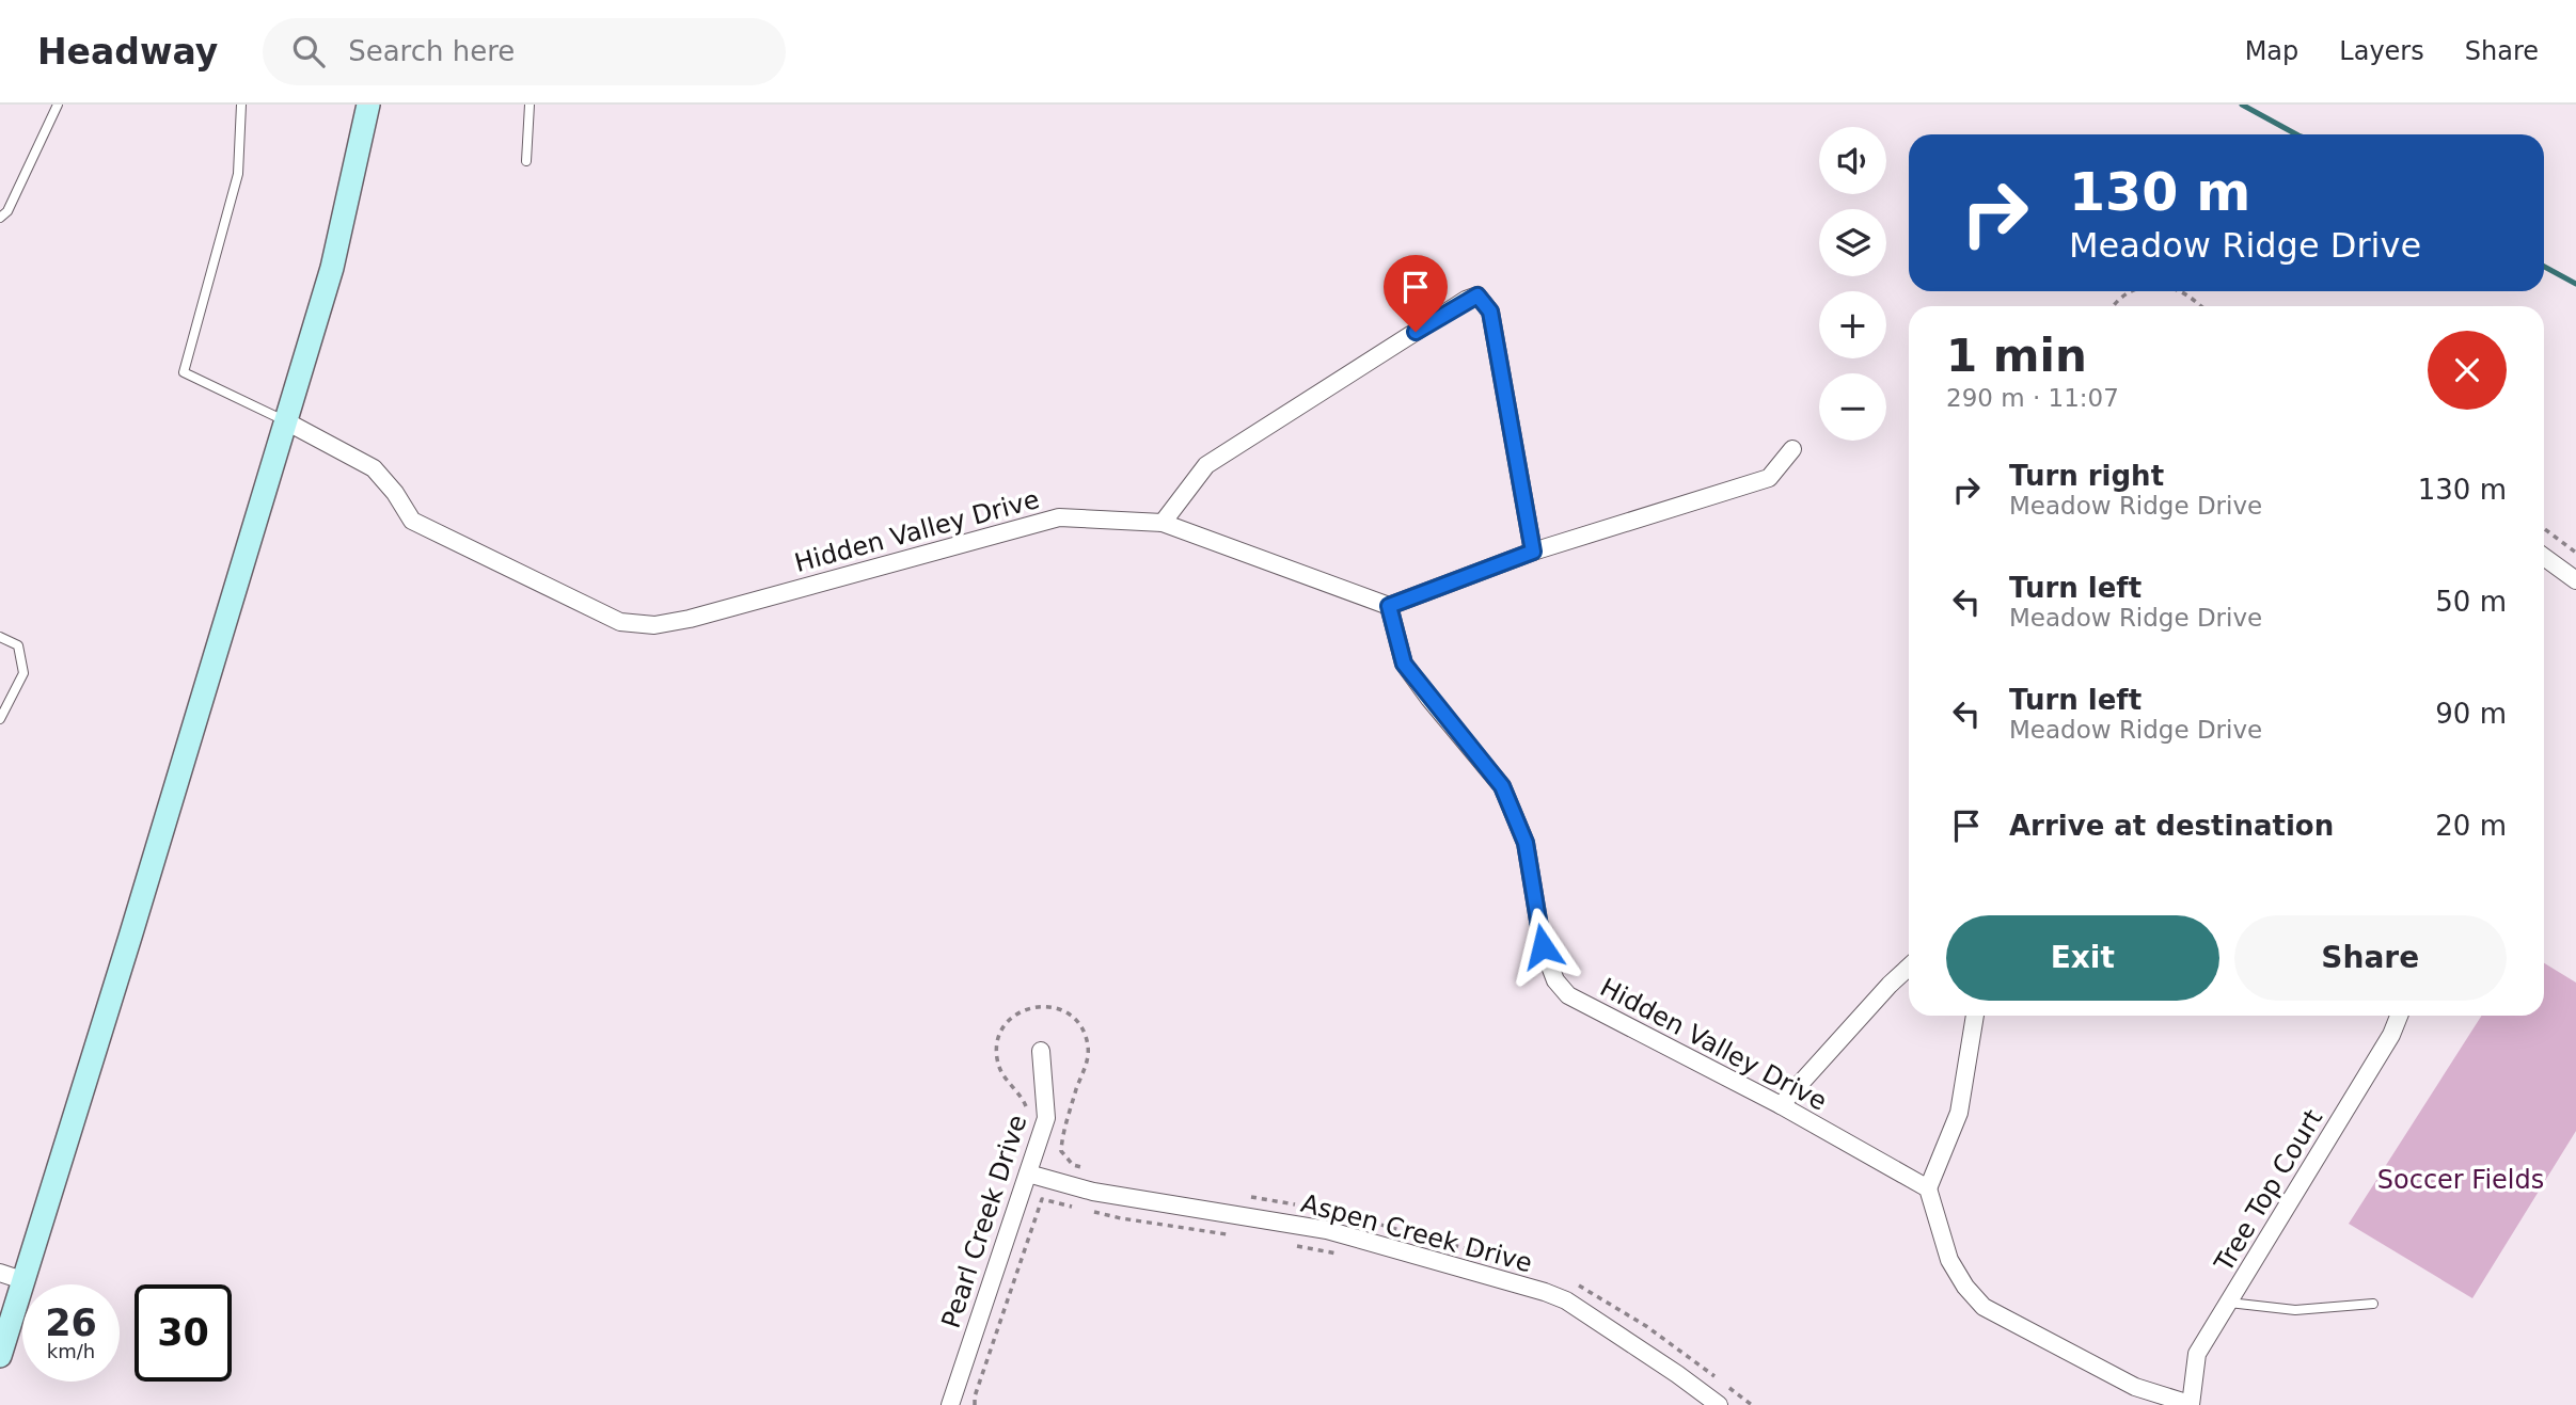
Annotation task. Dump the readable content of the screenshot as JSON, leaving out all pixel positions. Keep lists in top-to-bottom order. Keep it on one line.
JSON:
{"streets":{"street":["Hidden Valley Drive","Tree Top Court","Pearl Creek Drive","Aspen Creek Drive"]},"crossings":[["Pearl Creek Drive","Aspen Creek Drive"]],"parks":["Soccer Fields"],"page":{"header":"Headway","search":"Search here","nav":["Map","Layers","Share"],"map_buttons":["+","−"],"turn":["130 m","Meadow Ridge Drive"],"heading":["1 min","290 m · 11:07"],"list":[{"name":"Turn right","note":"Meadow Ridge Drive","value":"130 m"},{"name":"Turn left","note":"Meadow Ridge Drive","value":"50 m"},{"name":"Turn left","note":"Meadow Ridge Drive","value":"90 m"},{"name":"Arrive at destination","value":"20 m"}],"buttons":["Exit","Share"],"speed":"26 km/h","limit":"30"}}
